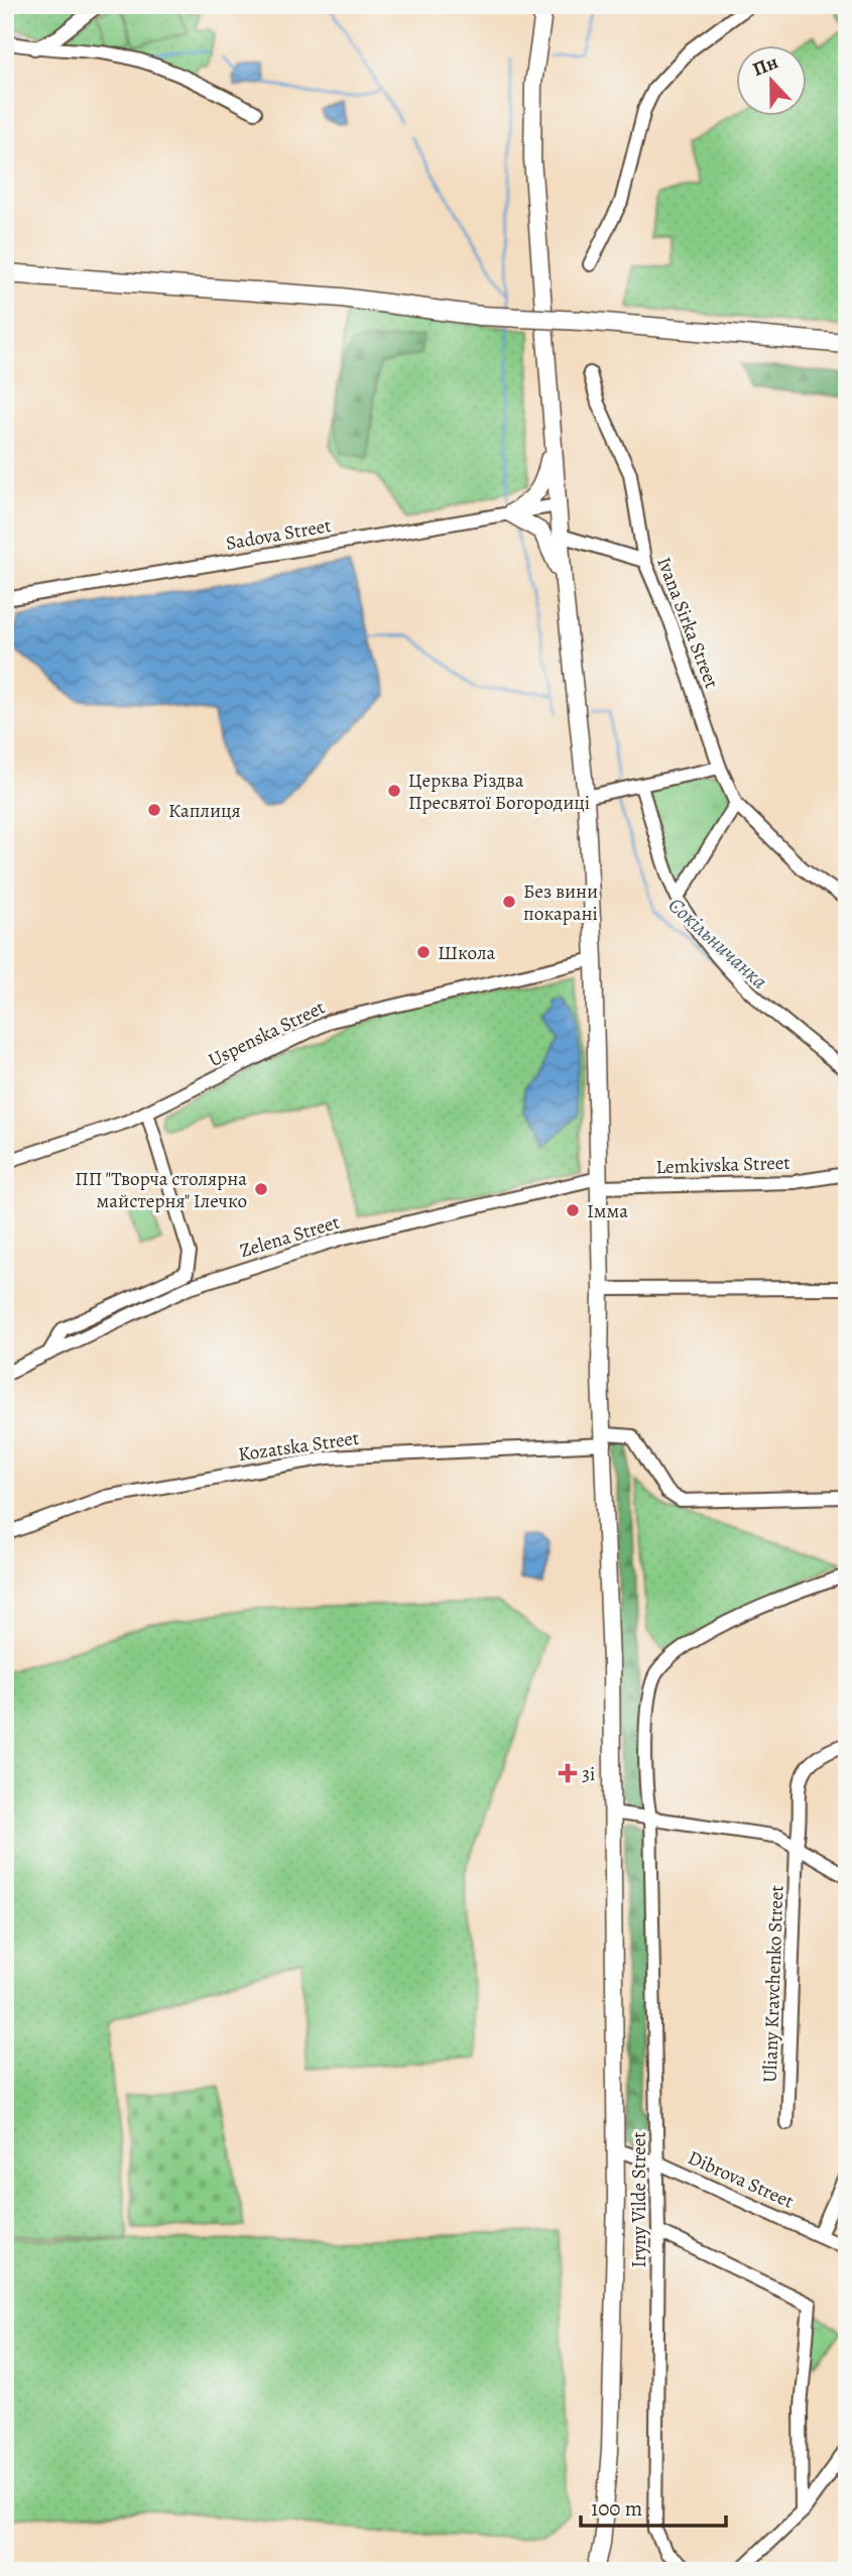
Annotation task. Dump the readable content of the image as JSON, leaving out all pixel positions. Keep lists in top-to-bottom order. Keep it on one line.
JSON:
{"streets":{"street":["Sadova Street","Ivana Sirka Street","Uspenska Street","Lemkivska Street","Zelena Street","Kozatska Street","Uliany Kravchenko Street","Dibrova Street","Iryny Vilde Street"]},"crossings":[["Lemkivska Street","Zelena Street"],["Dibrova Street","Iryny Vilde Street"]],"water":["Сокільничанка"],"places":{"other":["Церква Різдва Пресвятої Богородиці","Каплиця","Без вини покарані","Школа","ПП \"Творча столярна майстерня\" Ілечко","Імма"],"health":["3і"]},"scale_bar":"100 m","north":"top"}
